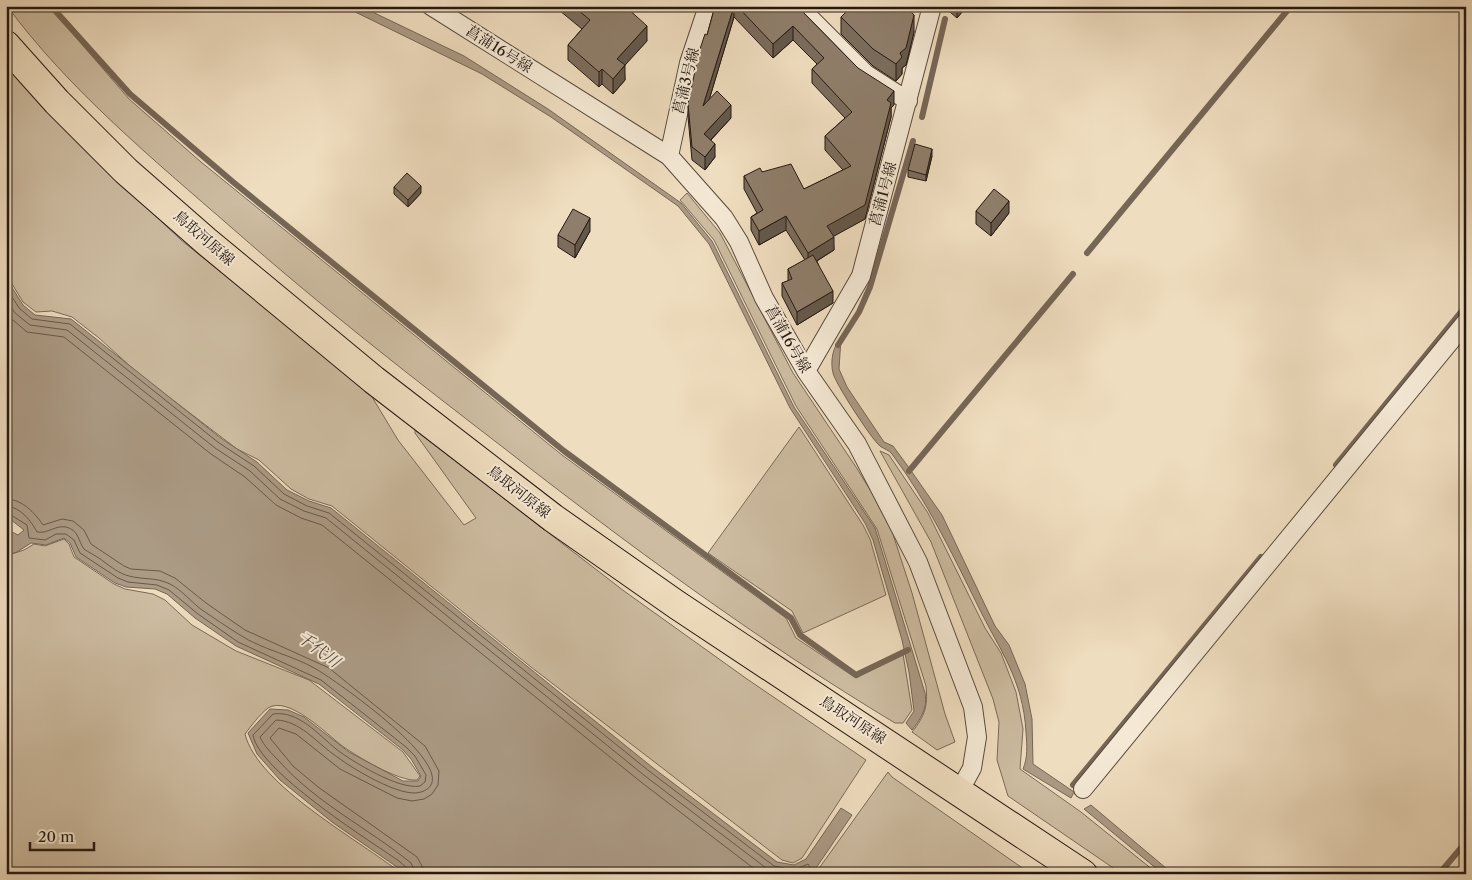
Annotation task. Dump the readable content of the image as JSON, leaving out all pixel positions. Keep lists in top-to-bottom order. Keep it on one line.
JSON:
{"streets":{"main road":["鳥取河原線"],"street":["菖蒲16号線","菖蒲3号線","菖蒲1号線"]},"crossings":[["菖蒲16号線","菖蒲3号線"],["菖蒲16号線","菖蒲1号線"],["菖蒲16号線","鳥取河原線"]],"water":["千代川"],"scale_bar":"20 m"}
